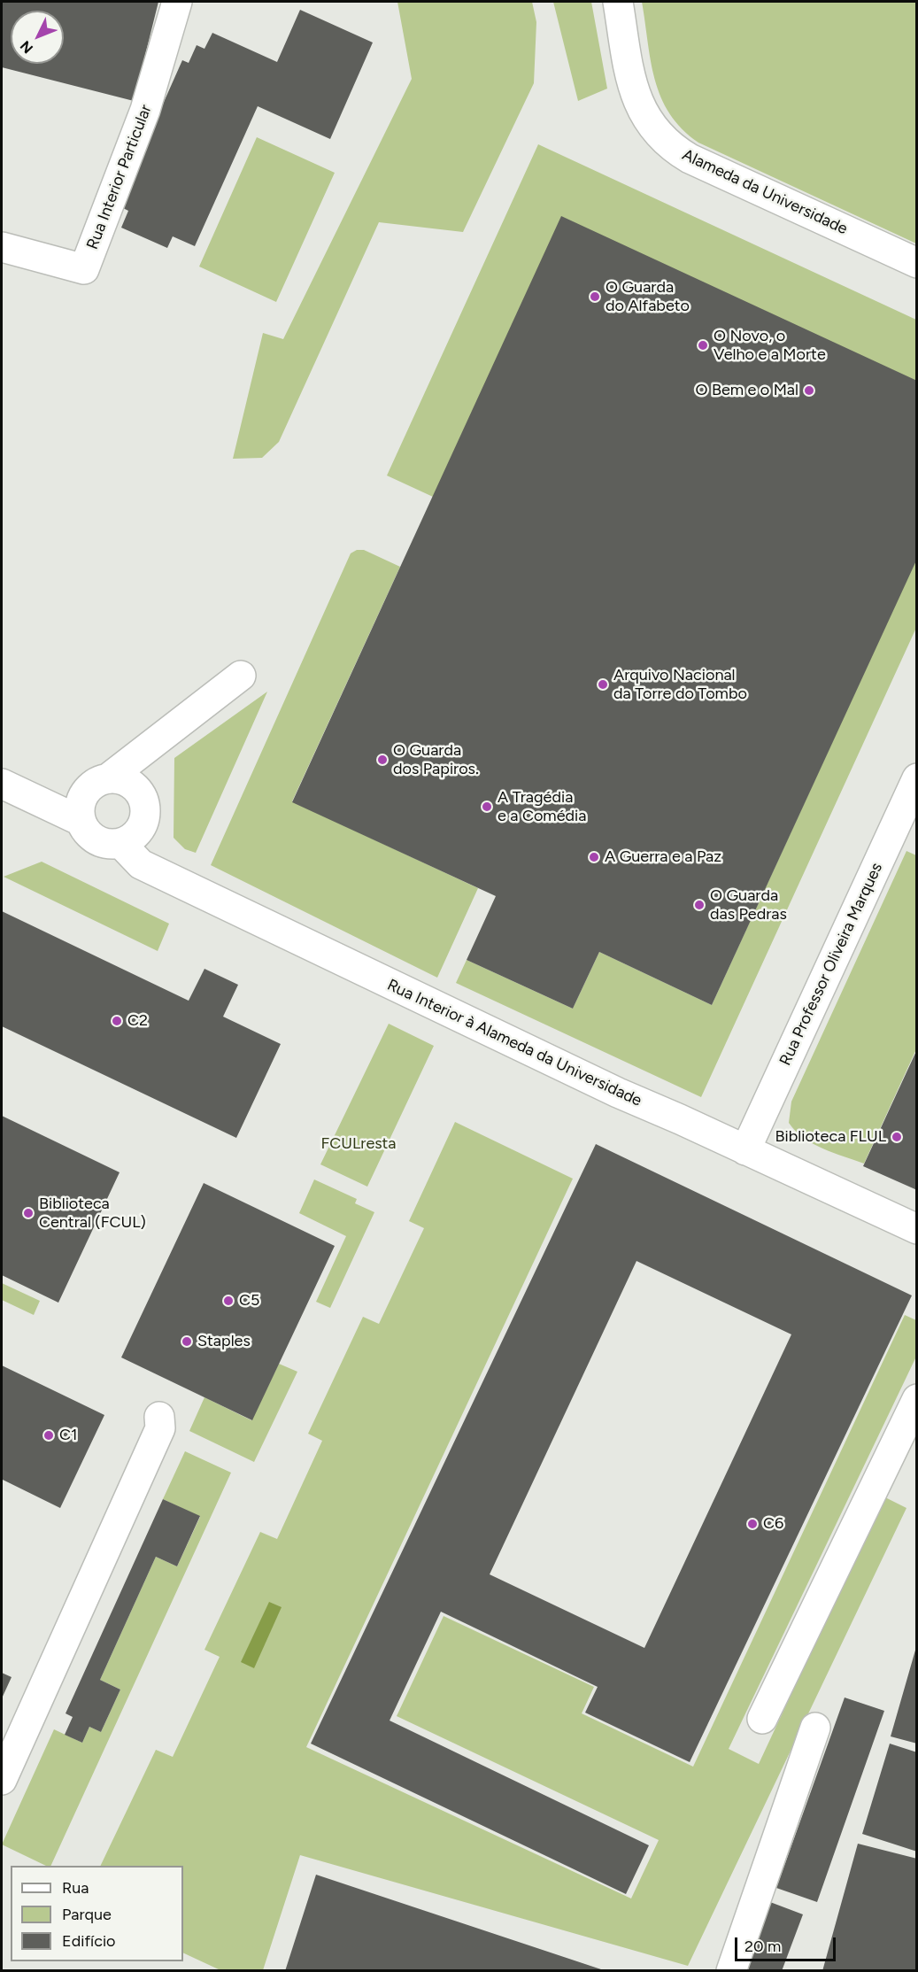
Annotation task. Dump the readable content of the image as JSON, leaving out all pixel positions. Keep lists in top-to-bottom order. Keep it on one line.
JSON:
{"streets":{"street":["Rua Interior Particular","Alameda da Universidade","Rua Professor Oliveira Marques","Rua Interior à Alameda da Universidade"]},"crossings":[["Rua Professor Oliveira Marques","Rua Interior à Alameda da Universidade"]],"parks":["FCULresta"],"places":["O Guarda do Alfabeto","O Novo, o Velho e a Morte","O Bem e o Mal","Arquivo Nacional da Torre do Tombo","O Guarda dos Papiros.","A Tragédia e a Comédia","A Guerra e a Paz","O Guarda das Pedras","C2","Biblioteca FLUL","Biblioteca Central (FCUL)","C5","Staples","C1","C6"],"legend":["Rua","Parque","Edifício"],"scale_bar":"20 m","north":"bottom left"}
